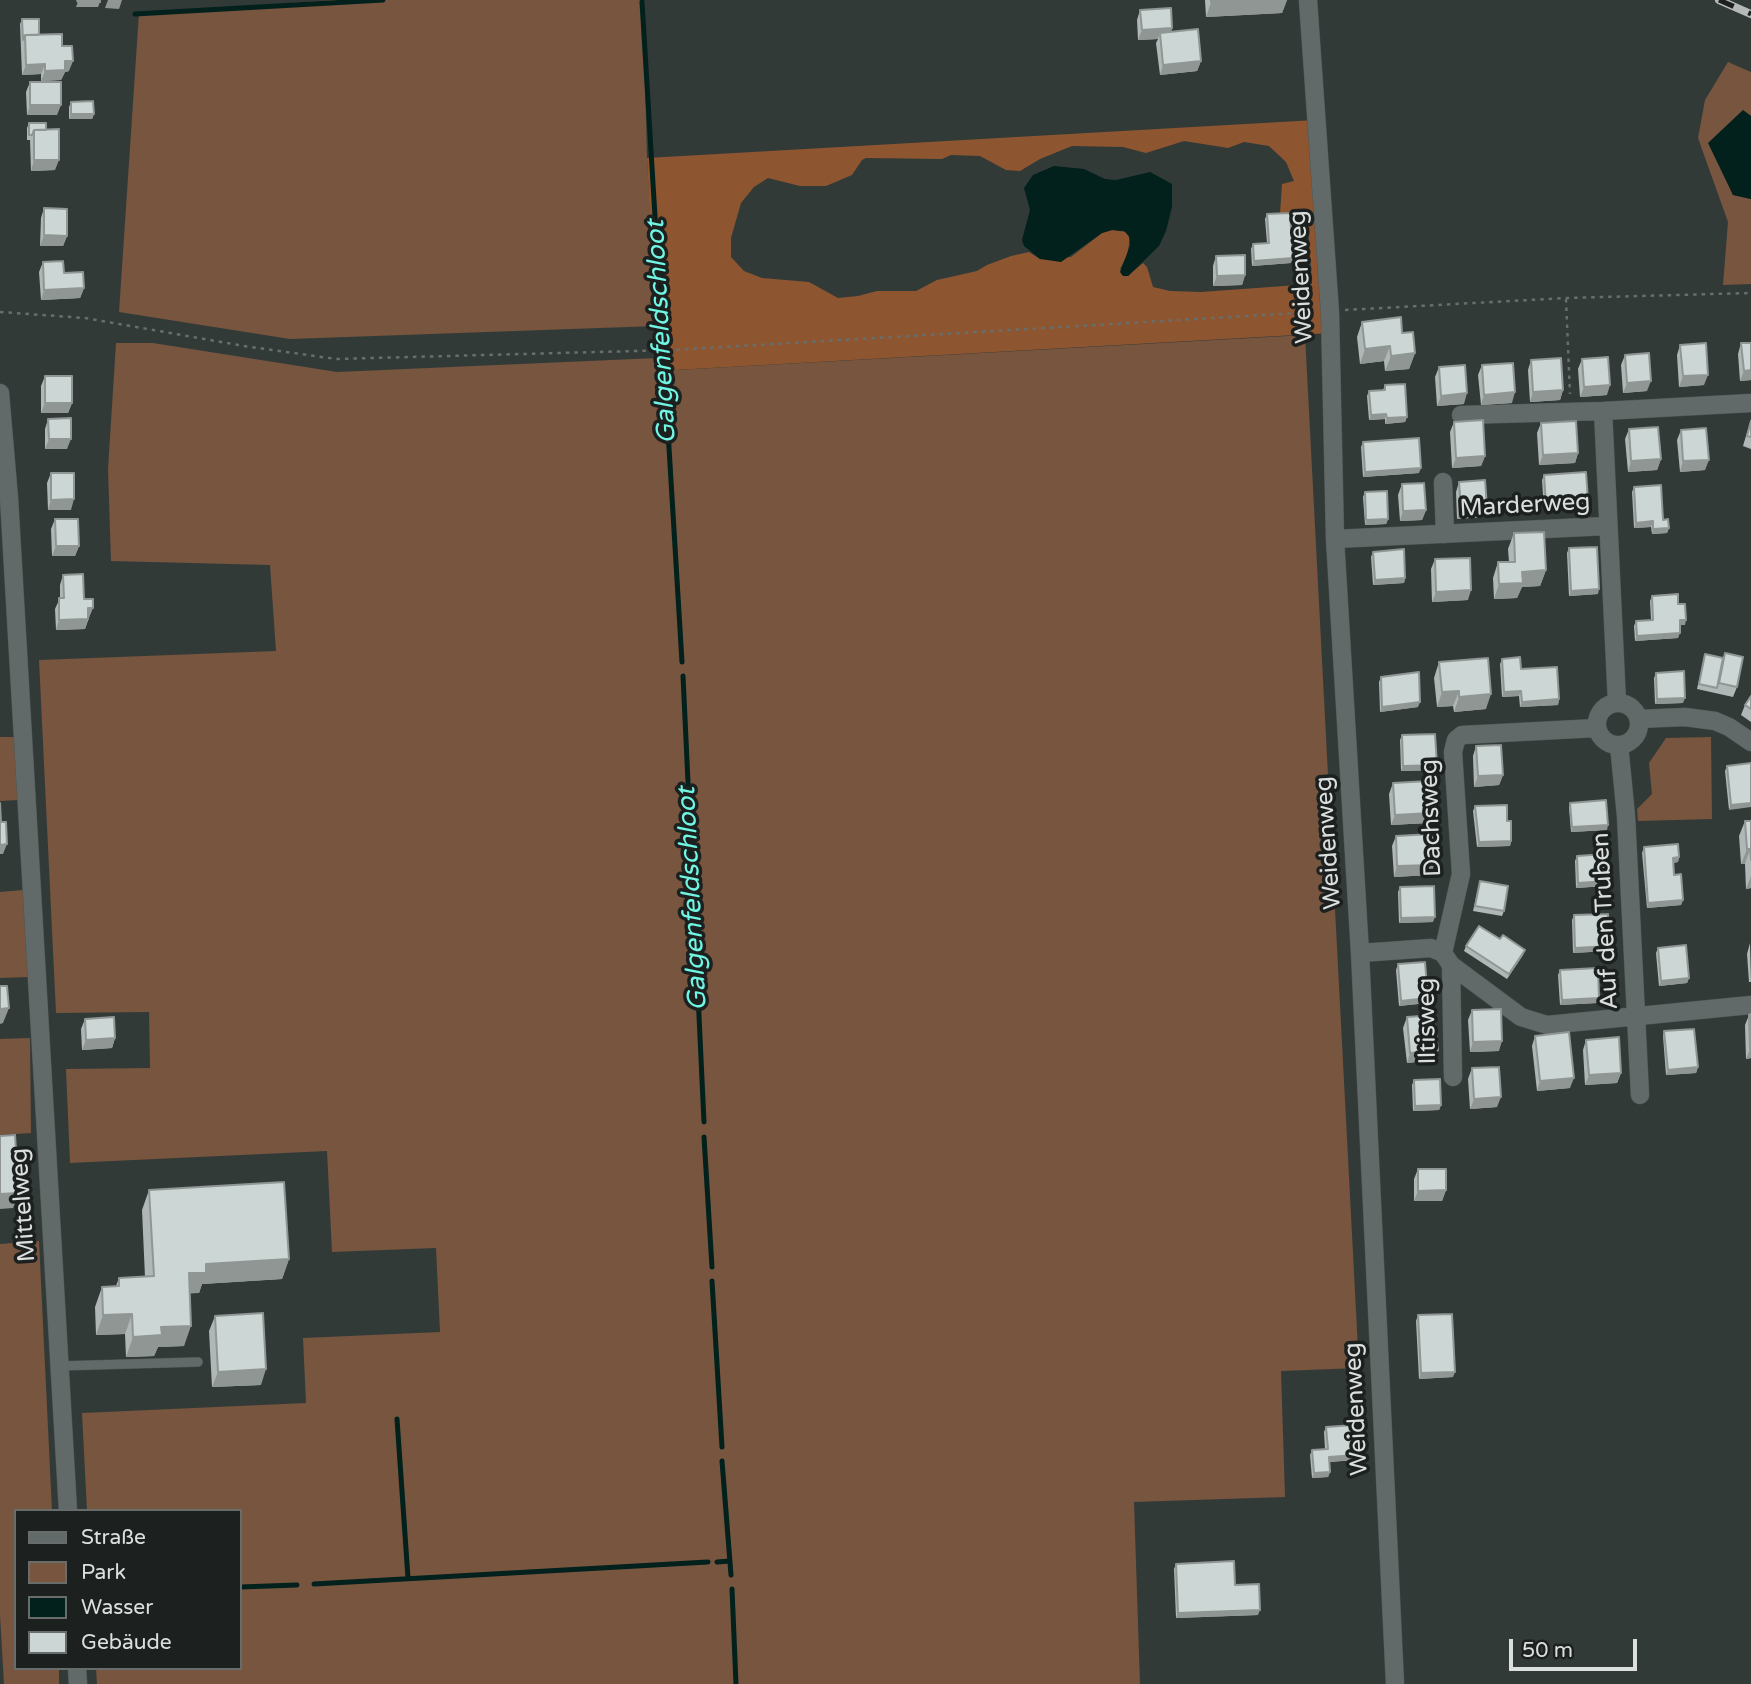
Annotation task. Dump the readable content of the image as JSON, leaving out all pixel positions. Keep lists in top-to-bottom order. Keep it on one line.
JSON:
{"streets":{"street":["Weidenweg","Marderweg","Dachsweg","Auf den Truben","Iltisweg","Mittelweg"]},"crossings":[["Weidenweg","Marderweg"],["Weidenweg","Iltisweg"],["Dachsweg","Auf den Truben"],["Dachsweg","Iltisweg"],["Auf den Truben","Iltisweg"]],"water":["Galgenfeldschloot"],"legend":["Straße","Park","Wasser","Gebäude"],"scale_bar":"50 m"}
